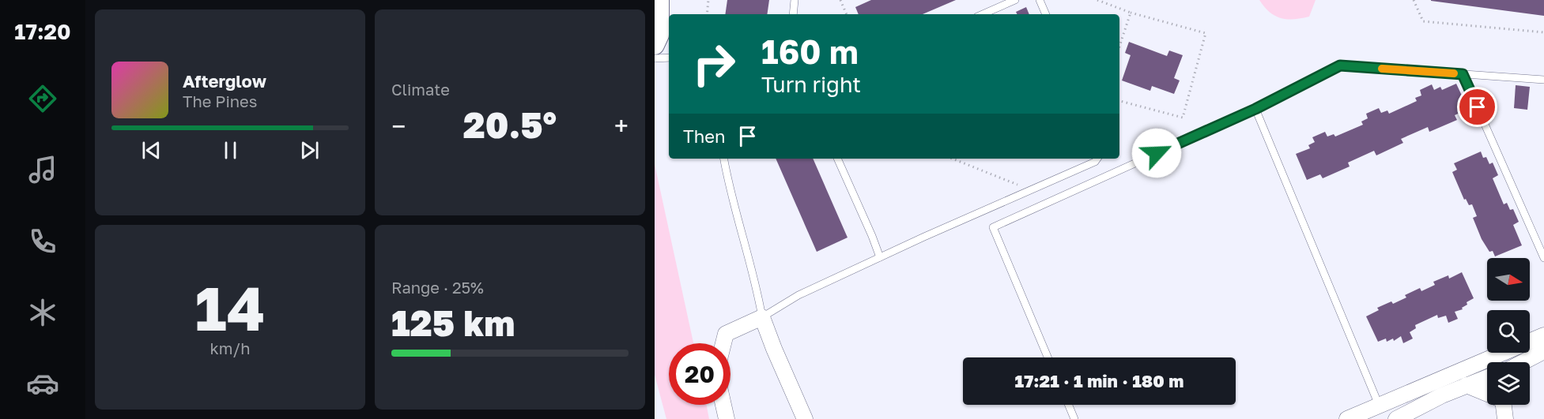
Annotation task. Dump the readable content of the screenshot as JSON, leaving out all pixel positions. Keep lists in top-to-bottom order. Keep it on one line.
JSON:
{"north":"right","page":{"tabs":"17:20","tile":["Climate",["14","km/h"],["Range · 25%","125 km"]],"turn":["160 m","Turn right"],"song":["Afterglow","The Pines"],"heat":["−","20.5°","+"],"then":"Then","limit":"20","trip":"17:21 · 1 min · 180 m"}}
